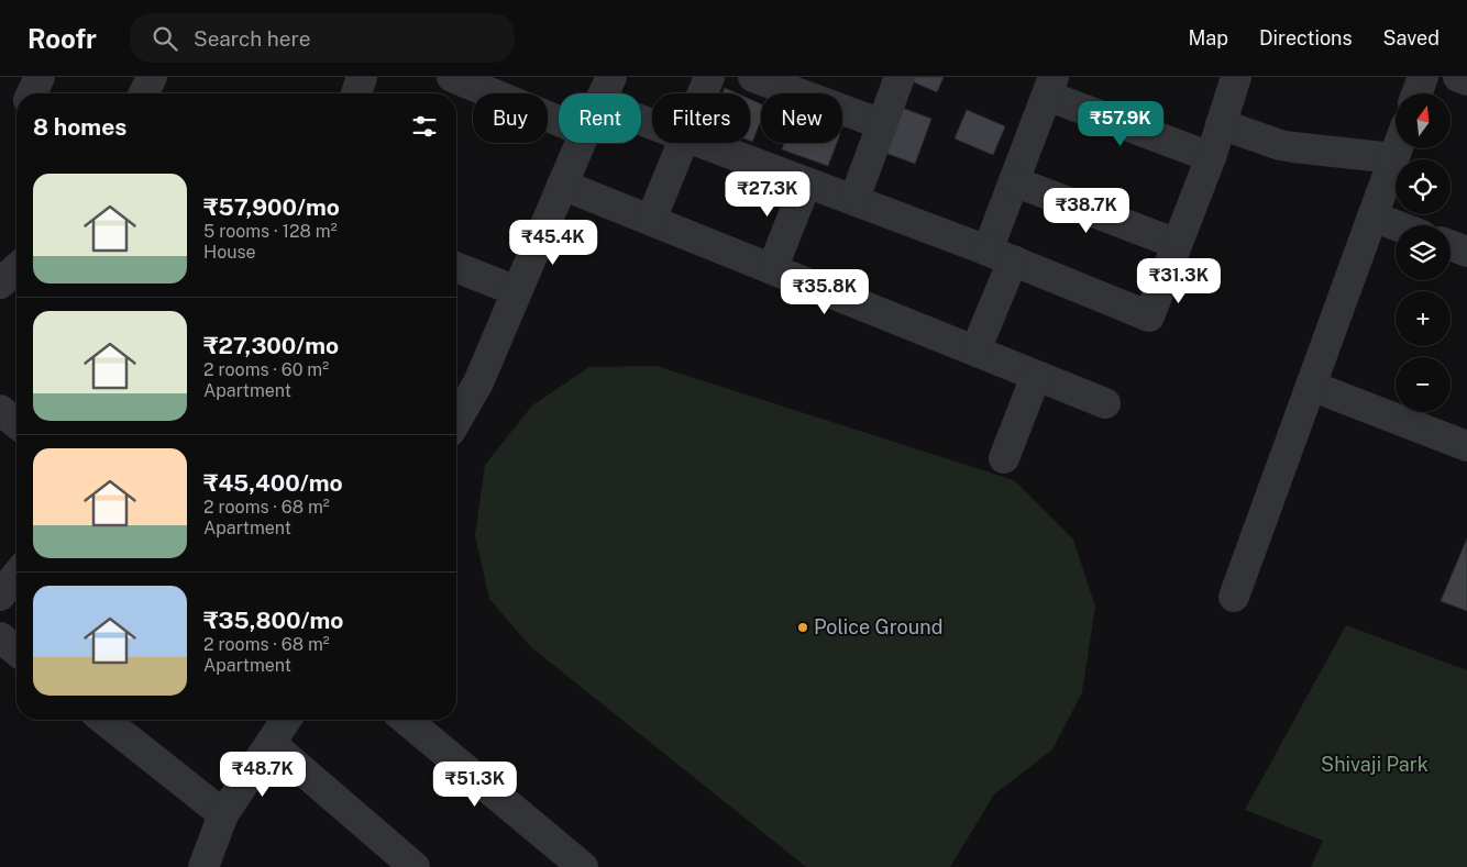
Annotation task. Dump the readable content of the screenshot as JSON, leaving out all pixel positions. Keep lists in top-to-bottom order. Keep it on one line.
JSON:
{"parks":["Shivaji Park"],"places":["Police Ground"],"north":"top","page":{"header":"Roofr","search":"Search here","nav":["Map","Directions","Saved"],"map_buttons":["+","−"],"chip":["Buy","Rent","Filters","New"],"heading":"8 homes","price":["₹57.9K","₹27.3K","₹38.7K","₹45.4K","₹31.3K","₹35.8K","₹48.7K","₹51.3K"],"list":[{"name":"₹57,900/mo","note":"5 rooms · 128 m² · House"},{"name":"₹27,300/mo","note":"2 rooms · 60 m² · Apartment"},{"name":"₹45,400/mo","note":"2 rooms · 68 m² · Apartment"},{"name":"₹35,800/mo","note":"2 rooms · 68 m² · Apartment"}]}}
